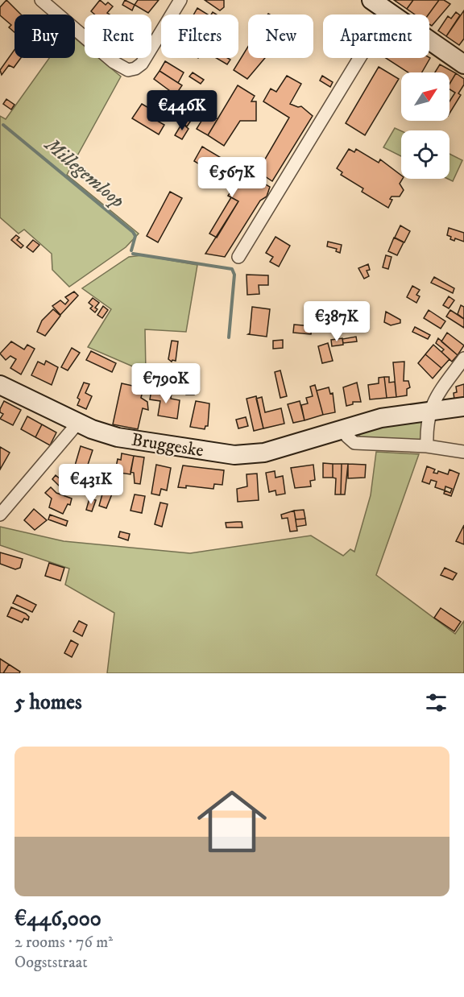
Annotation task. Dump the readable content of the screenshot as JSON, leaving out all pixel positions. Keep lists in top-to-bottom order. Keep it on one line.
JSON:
{"streets":{"street":["Bruggeske"]},"water":["Millegemloop"],"north":"top right","page":{"chip":["Buy","Rent","Filters","New","Apartment"],"price":["€446K","€567K","€387K","€790K","€431K"],"heading":"5 homes","list":[{"name":"€446,000","note":"2 rooms · 76 m² · Oogststraat"}]}}
